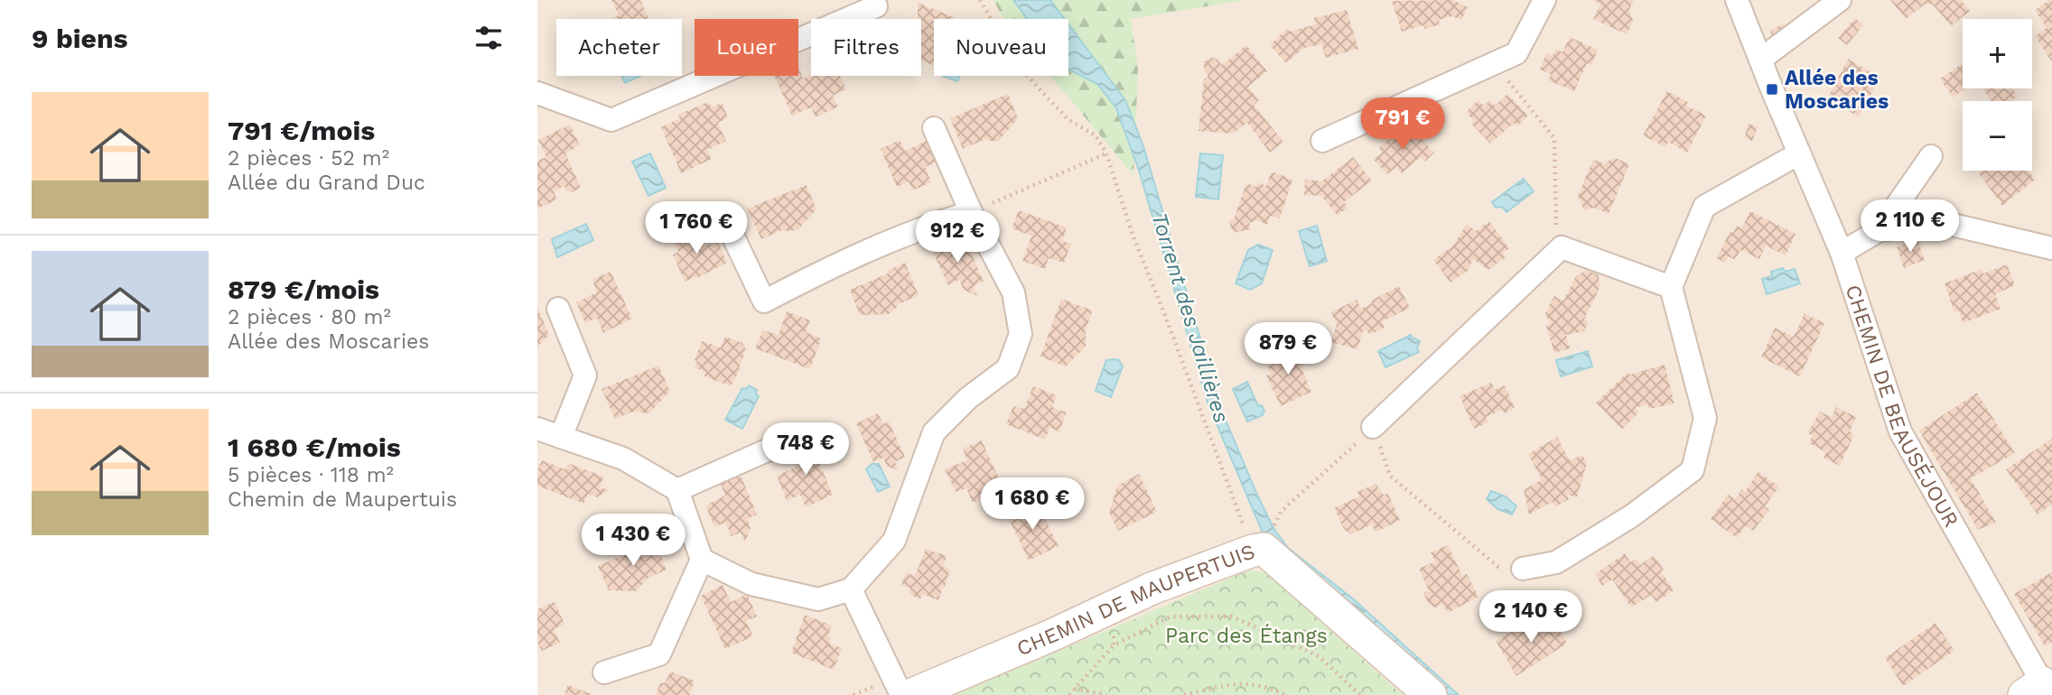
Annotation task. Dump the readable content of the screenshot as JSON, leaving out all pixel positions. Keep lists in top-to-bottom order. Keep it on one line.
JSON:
{"streets":{"street":["CHEMIN DE BEAUSÉJOUR","CHEMIN DE MAUPERTUIS"]},"water":["Torrent des Jaillières"],"parks":["Parc des Étangs"],"places":{"transit":["Allée des Moscaries"]},"page":{"heading":"9 biens","map_buttons":["+","−"],"chip":["Acheter","Louer","Filtres","Nouveau"],"list":[{"name":"791 €/mois","note":"2 pièces · 52 m² · Allée du Grand Duc"},{"name":"879 €/mois","note":"2 pièces · 80 m² · Allée des Moscaries"},{"name":"1 680 €/mois","note":"5 pièces · 118 m² · Chemin de Maupertuis"}],"price":["791 €","2 110 €","1 760 €","912 €","879 €","748 €","1 680 €","1 430 €","2 140 €"]}}
